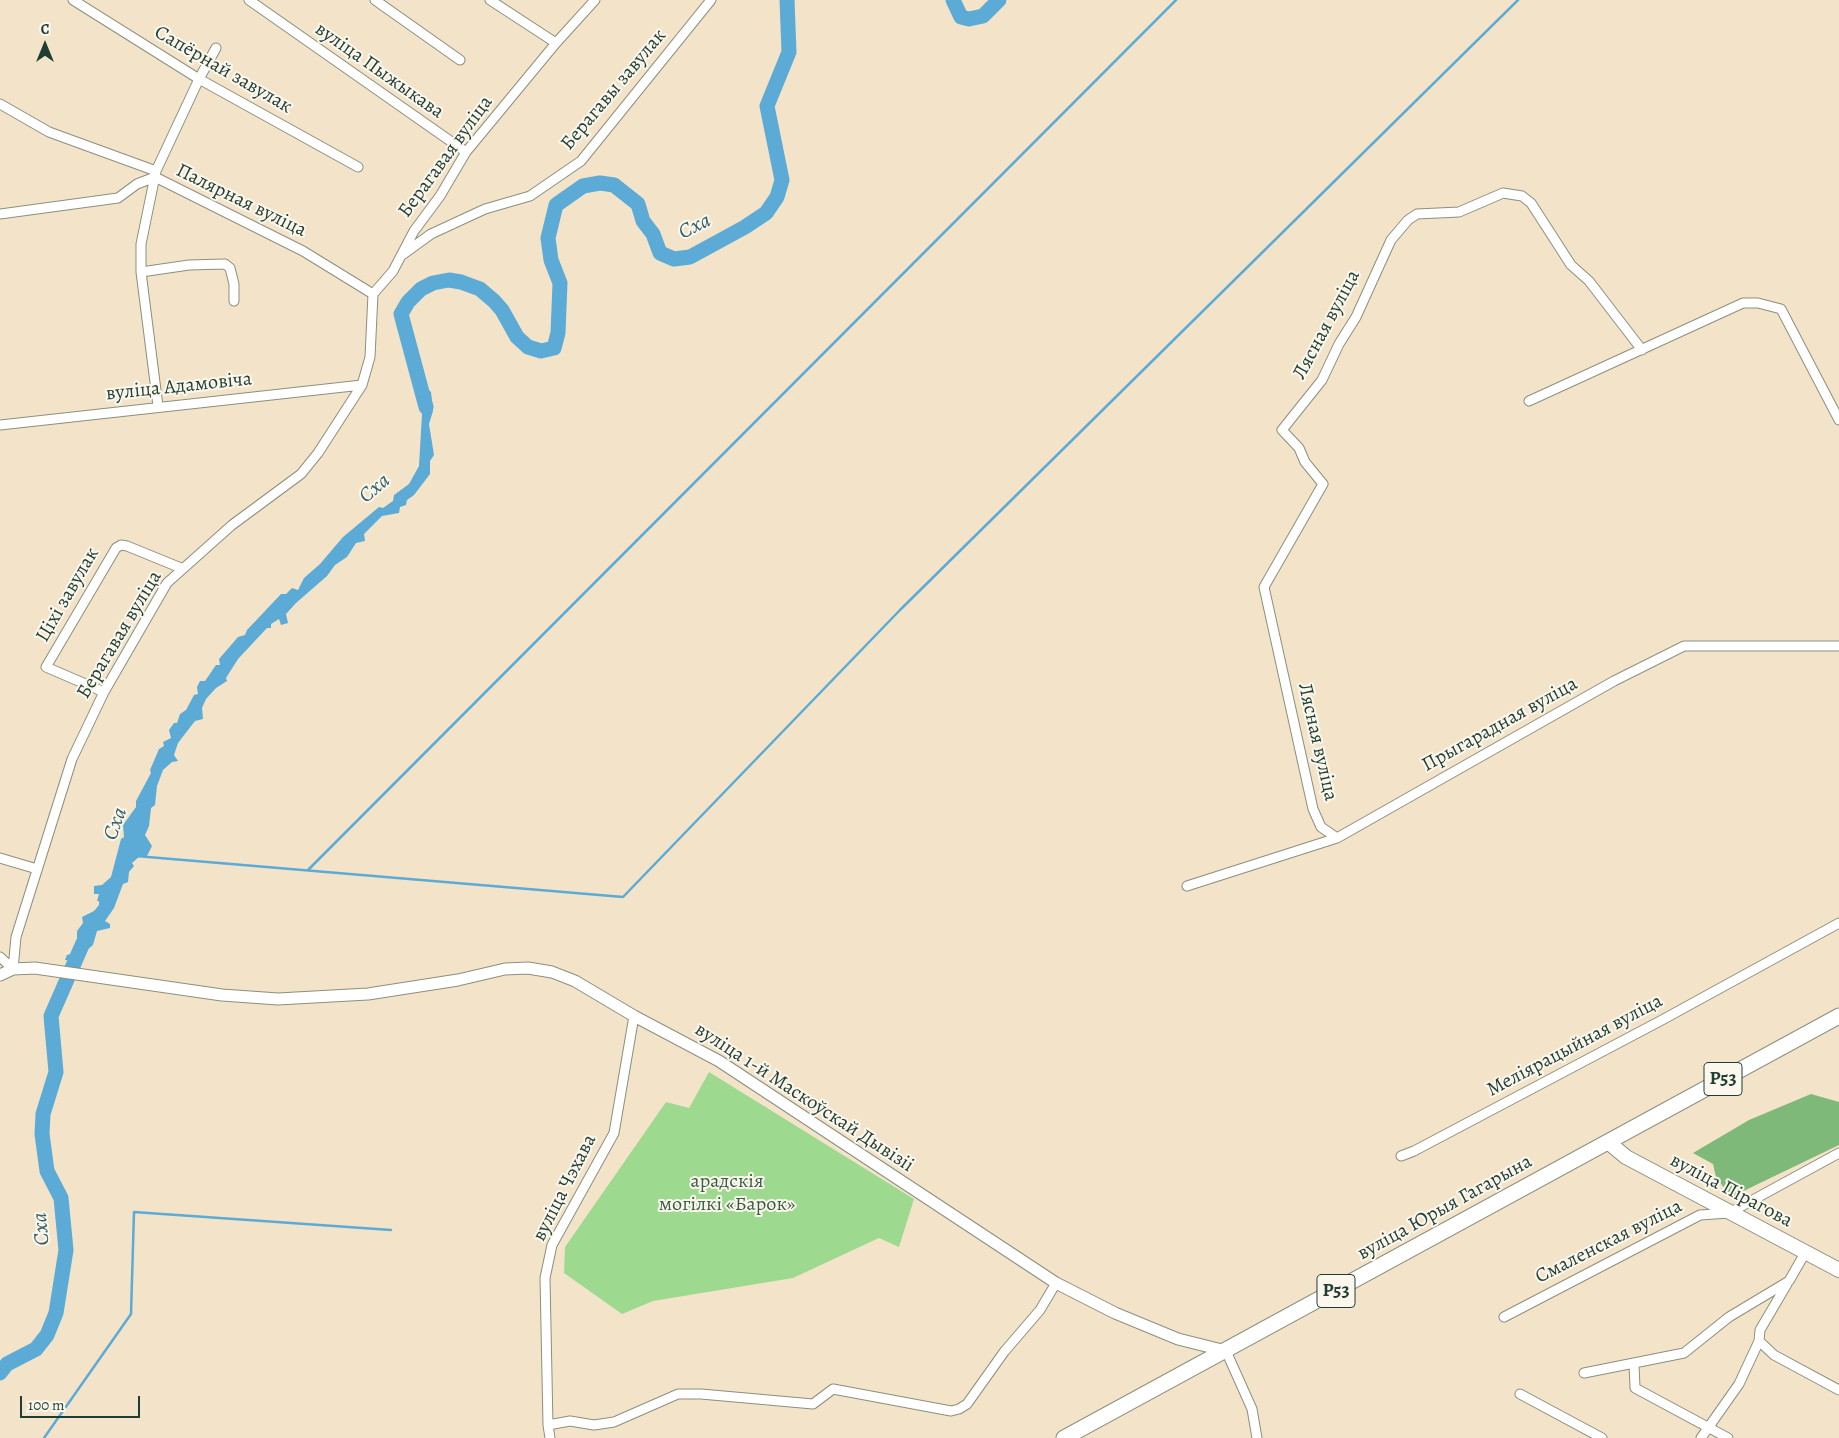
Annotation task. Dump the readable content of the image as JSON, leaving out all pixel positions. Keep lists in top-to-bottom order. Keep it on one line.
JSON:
{"streets":{"main road":["Р53","вуліца Пірагова","вуліца Юрыя Гагарына"],"street":["Сапёрнай завулак","вуліца Пыжыкава","Берагавы завулак","Берагавая вуліца","Палярная вуліца","Лясная вуліца","вуліца Адамовіча","Ціхі завулак","Прыгарадная вуліца","Меліярацыйная вуліца","вуліца 1-й Маскоўскай Дывізіі","вуліца Чэхава","Смаленская вуліца"]},"crossings":[["вуліца Пыжыкава","Берагавая вуліца"],["Берагавы завулак","Берагавая вуліца"],["Берагавая вуліца","Палярная вуліца"],["Берагавая вуліца","вуліца Адамовіча"],["Берагавая вуліца","Ціхі завулак"],["Берагавая вуліца","вуліца 1-й Маскоўскай Дывізіі"],["Лясная вуліца","Прыгарадная вуліца"],["Р53","вуліца Пірагова"],["Р53","вуліца Юрыя Гагарына"],["вуліца 1-й Маскоўскай Дывізіі","вуліца Чэхава"],["вуліца 1-й Маскоўскай Дывізіі","вуліца Юрыя Гагарына"],["вуліца Пірагова","вуліца Юрыя Гагарына"],["вуліца Пірагова","Смаленская вуліца"]],"water":["Сха"],"parks":["арадскія могілкі «Барок»"],"scale_bar":"100 m","north":"top"}
